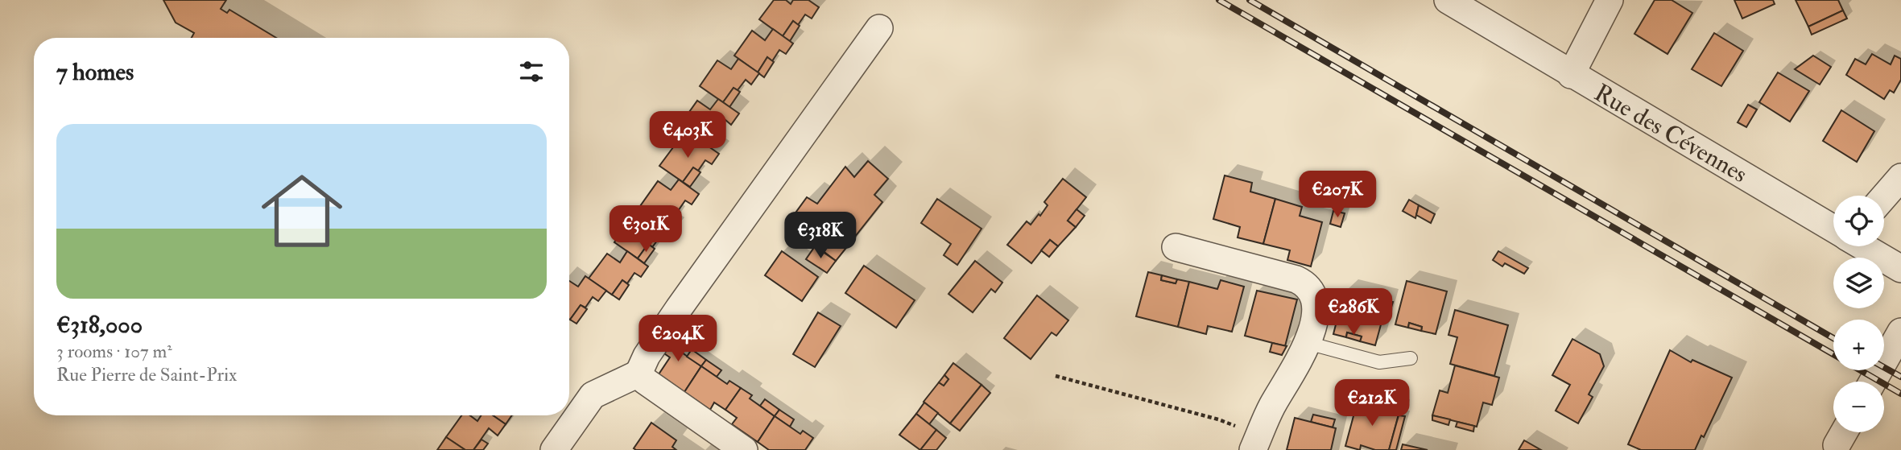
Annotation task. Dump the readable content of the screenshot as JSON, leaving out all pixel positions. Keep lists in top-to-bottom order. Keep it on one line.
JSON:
{"streets":{"street":["Rue des Cévennes"]},"page":{"heading":"7 homes","list":[{"name":"€318,000","note":"3 rooms · 107 m² · Rue Pierre de Saint-Prix"}],"price":["€403K","€207K","€301K","€318K","€286K","€204K","€212K"],"map_buttons":["+","−"]}}
